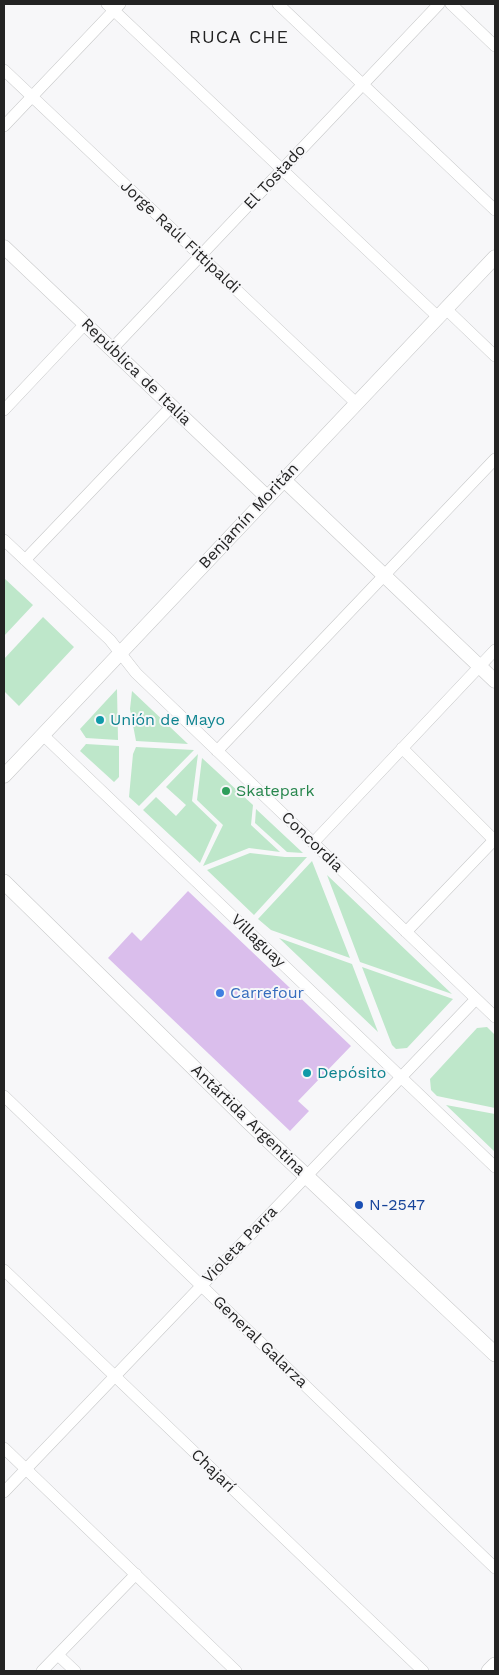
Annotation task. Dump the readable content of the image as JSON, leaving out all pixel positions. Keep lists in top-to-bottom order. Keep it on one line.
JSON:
{"streets":{"main road":["Antártida Argentina"],"street":["El Tostado","Jorge Raúl Fittipaldi","República de Italia","Benjamín Moritán","Concordia","Villaguay","Violeta Parra","General Galarza","Chajarí"]},"crossings":[["El Tostado","Jorge Raúl Fittipaldi"],["El Tostado","República de Italia"],["Jorge Raúl Fittipaldi","Benjamín Moritán"],["República de Italia","Benjamín Moritán"],["Benjamín Moritán","Concordia"],["Benjamín Moritán","Villaguay"],["Concordia","Violeta Parra"],["Villaguay","Violeta Parra"],["Antártida Argentina","Violeta Parra"],["Violeta Parra","General Galarza"],["Violeta Parra","Chajarí"]],"districts":["RUCA CHE"],"places":["Unión de Mayo","Skatepark","Carrefour","Depósito","N-2547"]}
